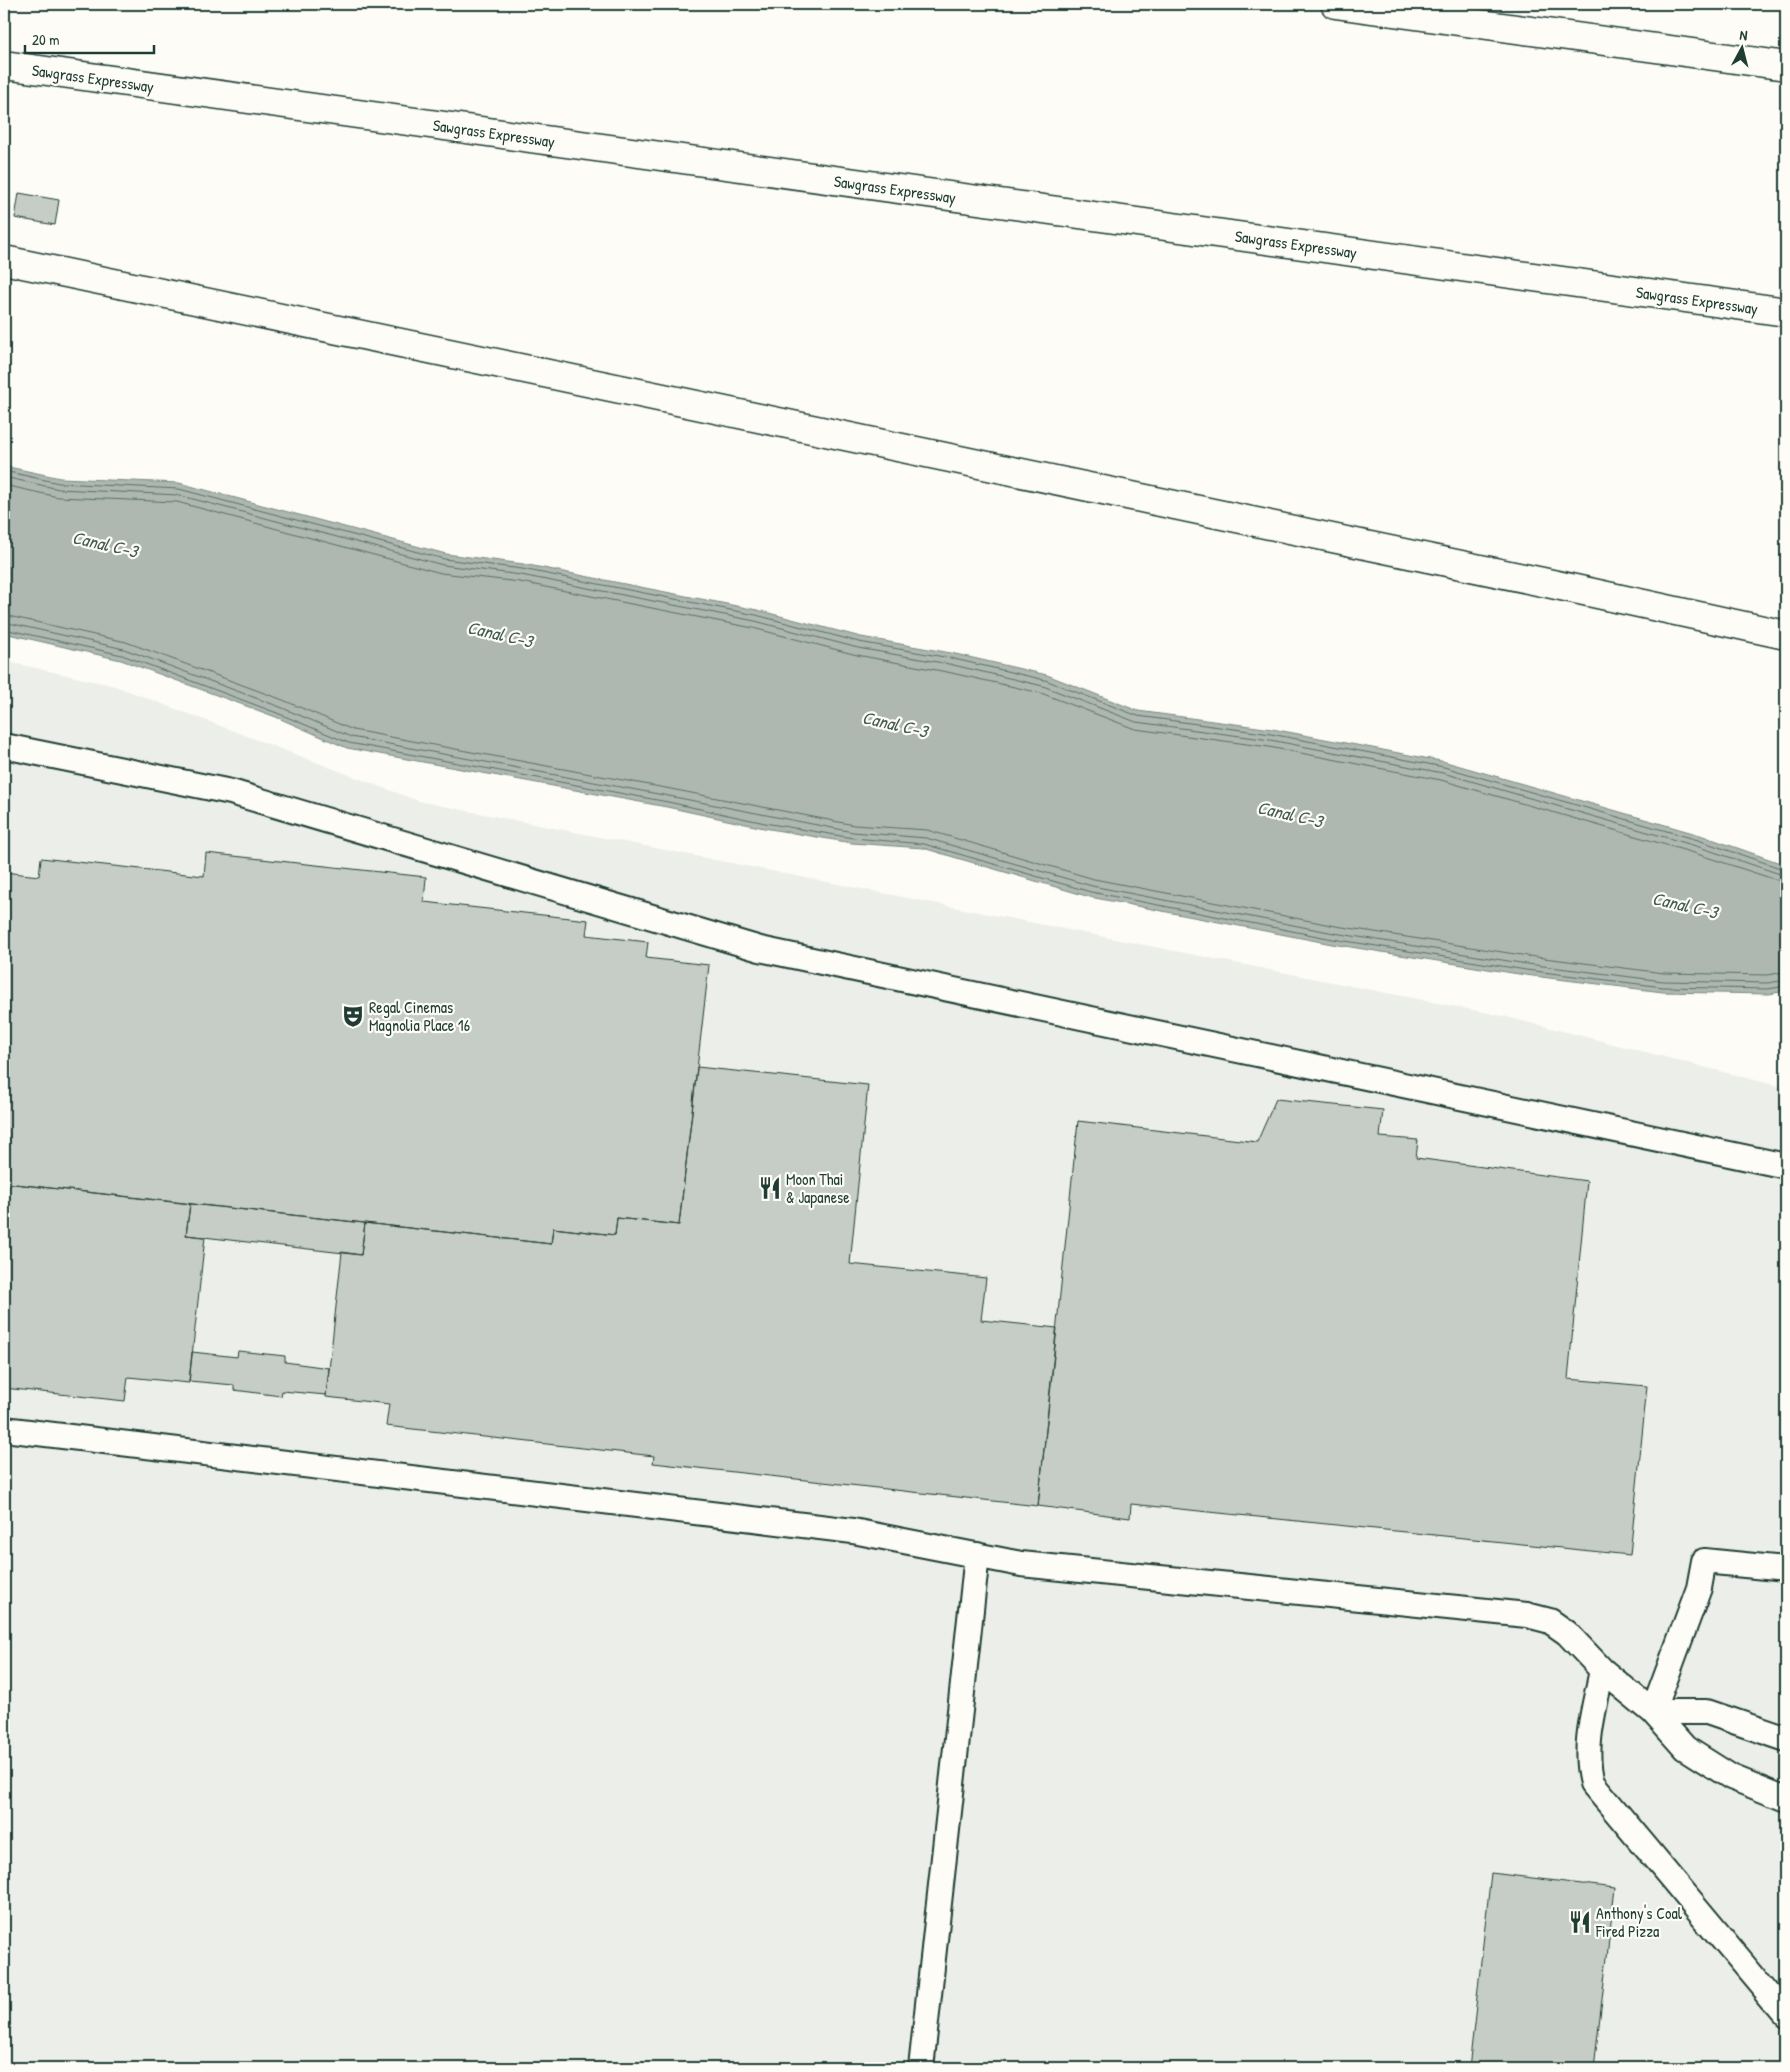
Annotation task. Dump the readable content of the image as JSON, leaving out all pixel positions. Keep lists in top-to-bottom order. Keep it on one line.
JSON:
{"streets":{"highway":["Sawgrass Expressway"]},"water":["Canal C-3"],"places":{"theatre":["Regal Cinemas Magnolia Place 16"],"restaurant":["Moon Thai & Japanese","Anthony's Coal Fired Pizza"]},"scale_bar":"20 m","north":"top"}
